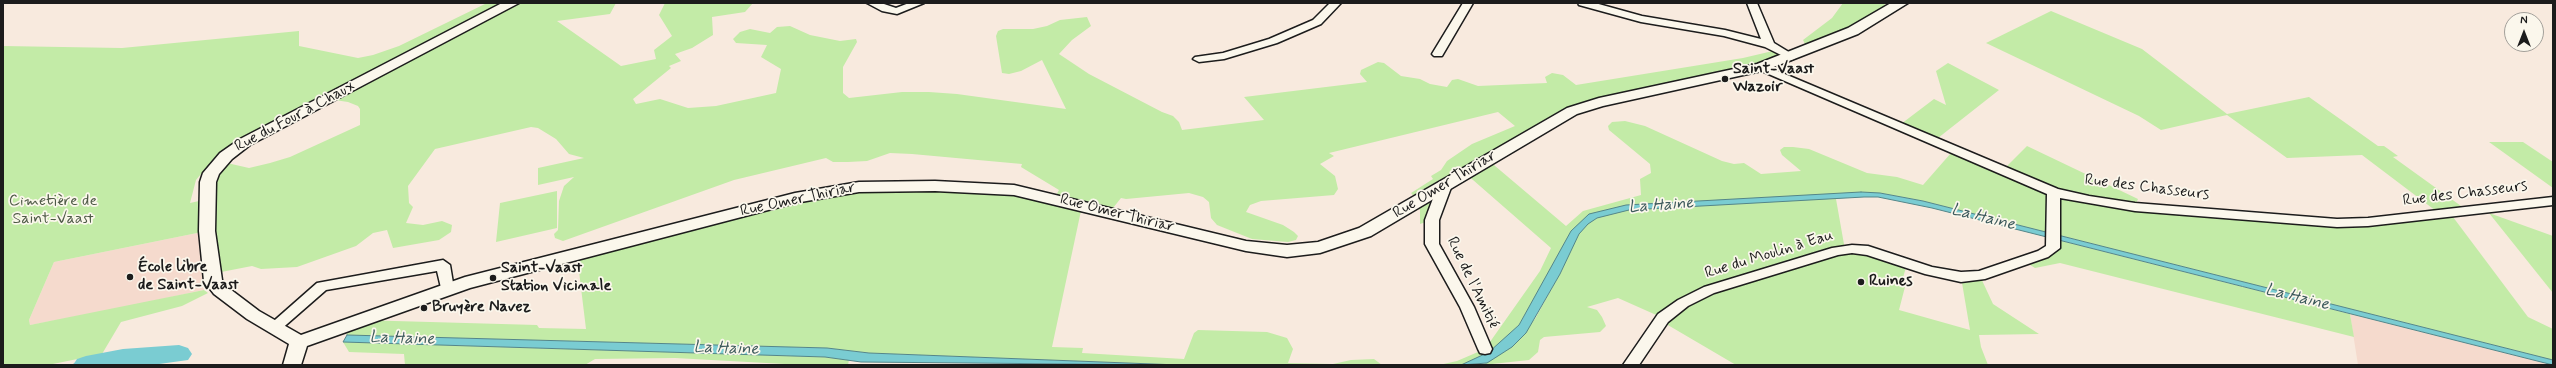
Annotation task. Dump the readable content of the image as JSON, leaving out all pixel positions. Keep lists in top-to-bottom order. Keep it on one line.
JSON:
{"streets":{"street":["Rue du Four à Chaux","Rue Omer Thiriar","Rue des Chasseurs","Rue du Moulin à Eau","Rue de l'Amitié"]},"crossings":[["Rue du Four à Chaux","Rue Omer Thiriar"],["Rue Omer Thiriar","Rue des Chasseurs"],["Rue Omer Thiriar","Rue de l'Amitié"],["Rue des Chasseurs","Rue du Moulin à Eau"]],"water":["La Haine"],"parks":["Cimetière de Saint-Vaast"],"places":["Saint-Vaast Wazoir","École libre de Saint-Vaast","Saint-Vaast Station Vicinale","Ruines","Bruyère Navez"],"north":"top"}
